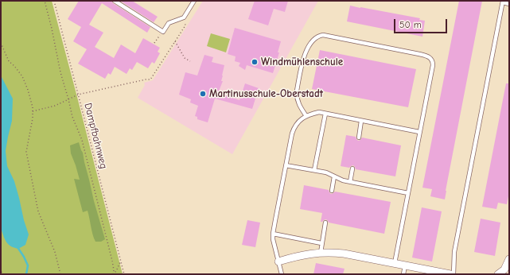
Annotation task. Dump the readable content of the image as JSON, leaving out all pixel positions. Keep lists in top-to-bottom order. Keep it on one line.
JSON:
{"streets":{"path":["Dampfbahnweg"]},"places":["Windmühlenschule","Martinusschule-Oberstadt"],"scale_bar":"50 m"}
